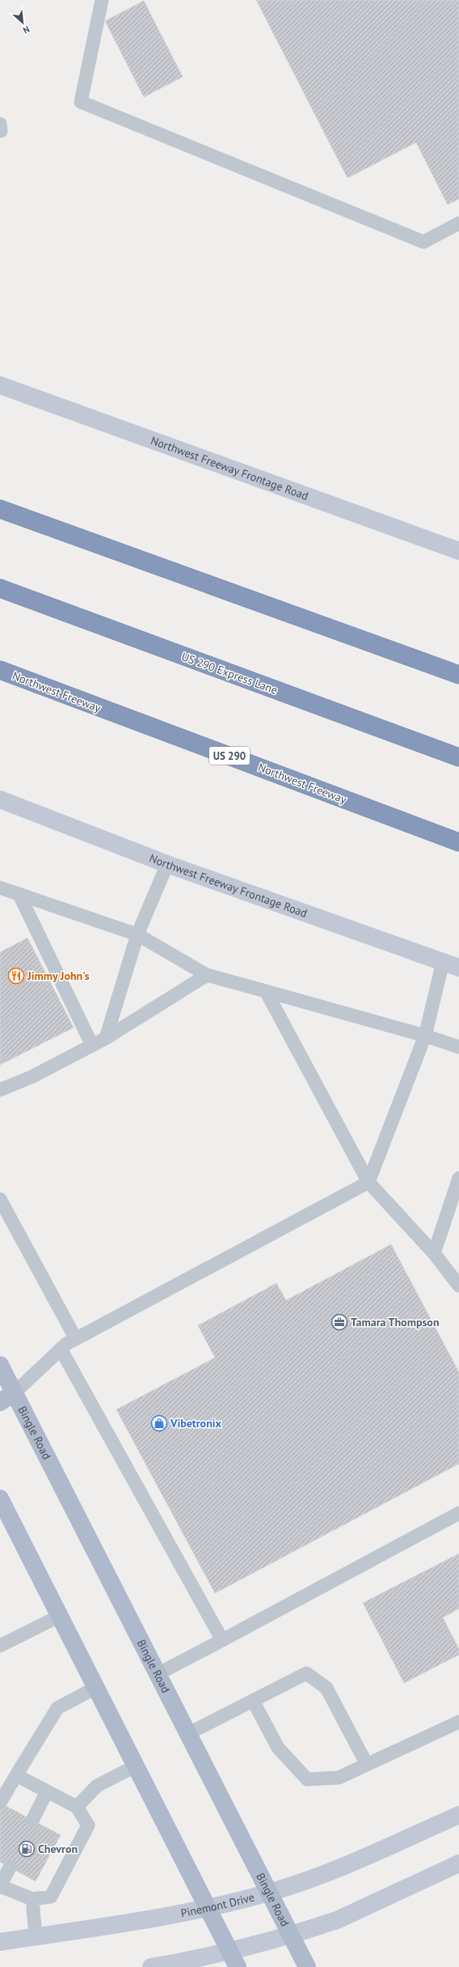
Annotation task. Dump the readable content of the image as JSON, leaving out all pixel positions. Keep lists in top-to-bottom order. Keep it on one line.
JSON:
{"streets":{"highway":["US 290 Express Lane","Northwest Freeway","US 290"],"main road":["Northwest Freeway Frontage Road","Bingle Road","Pinemont Drive"]},"crossings":[["Bingle Road","Pinemont Drive"]],"places":{"restaurant":["Jimmy John's"],"office":["Tamara Thompson"],"shop":["Vibetronix"],"fuel station":["Chevron"]},"north":"bottom right"}
